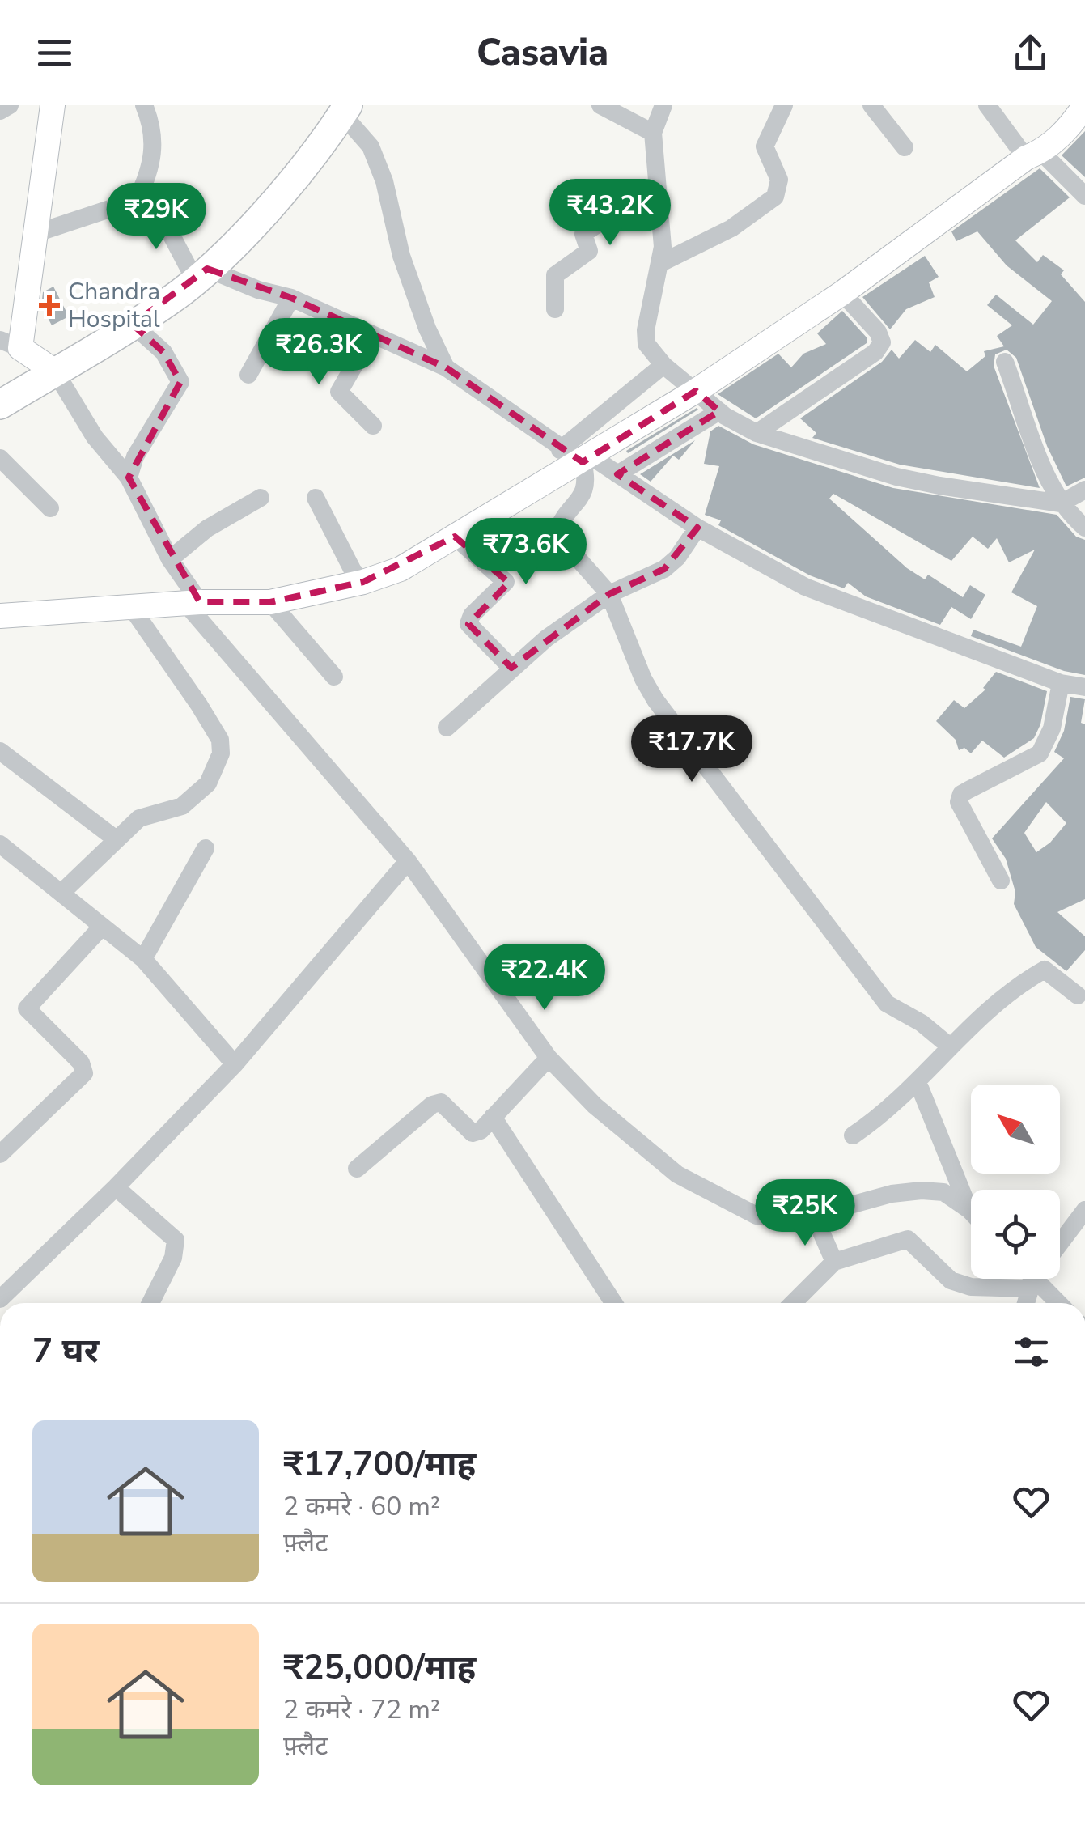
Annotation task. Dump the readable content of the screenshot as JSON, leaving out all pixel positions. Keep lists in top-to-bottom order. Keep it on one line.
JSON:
{"places":{"health":["Chandra Hospital"]},"north":"top left","page":{"header":"Casavia","price":["₹43.2K","₹29K","₹26.3K","₹73.6K","₹17.7K","₹22.4K","₹25K"],"heading":"7 घर","list":[{"name":"₹17,700/माह","note":"2 कमरे · 60 m² · फ़्लैट"},{"name":"₹25,000/माह","note":"2 कमरे · 72 m² · फ़्लैट"}]}}
